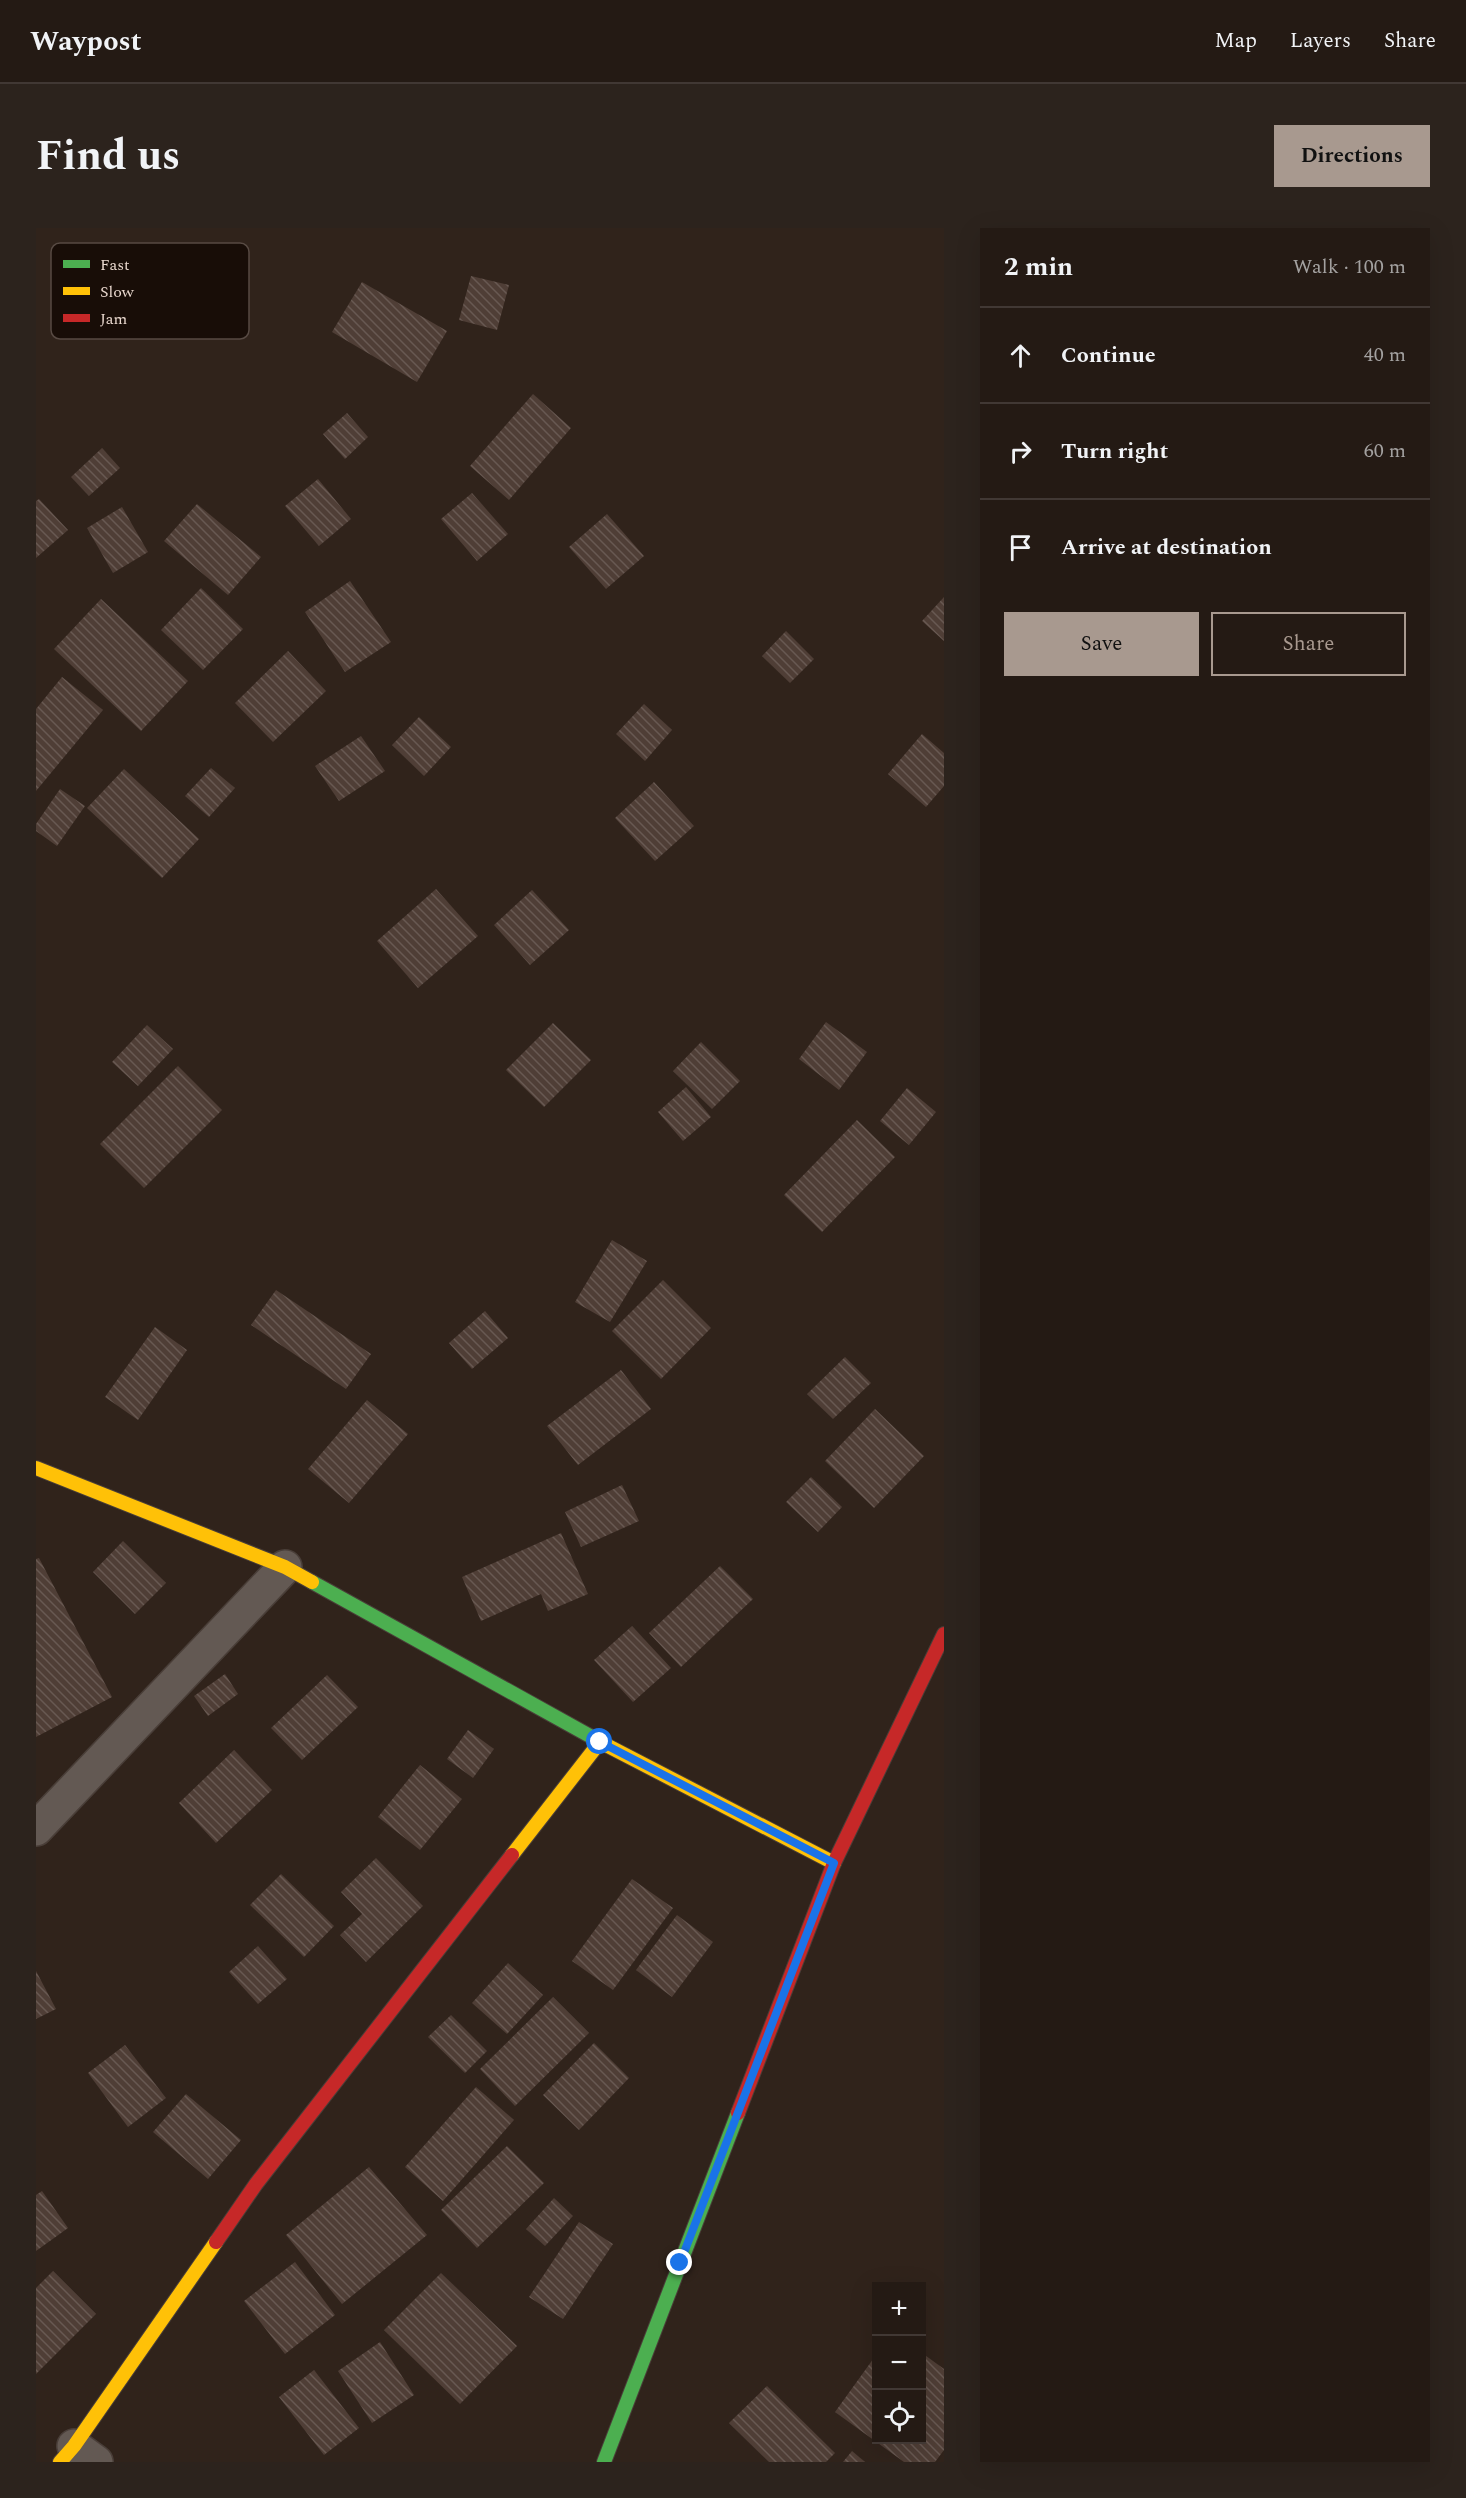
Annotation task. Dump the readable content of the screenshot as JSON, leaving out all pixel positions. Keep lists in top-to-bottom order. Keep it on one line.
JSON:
{"legend":["Fast","Slow","Jam"],"page":{"header":"Waypost","nav":["Map","Layers","Share"],"title":"Find us","buttons":["Directions",["Save","Share"]],"heading":["2 min","Walk · 100 m"],"list":[["Continue","40 m"],["Turn right","60 m"],"Arrive at destination"],"map_buttons":["+","−"]}}
